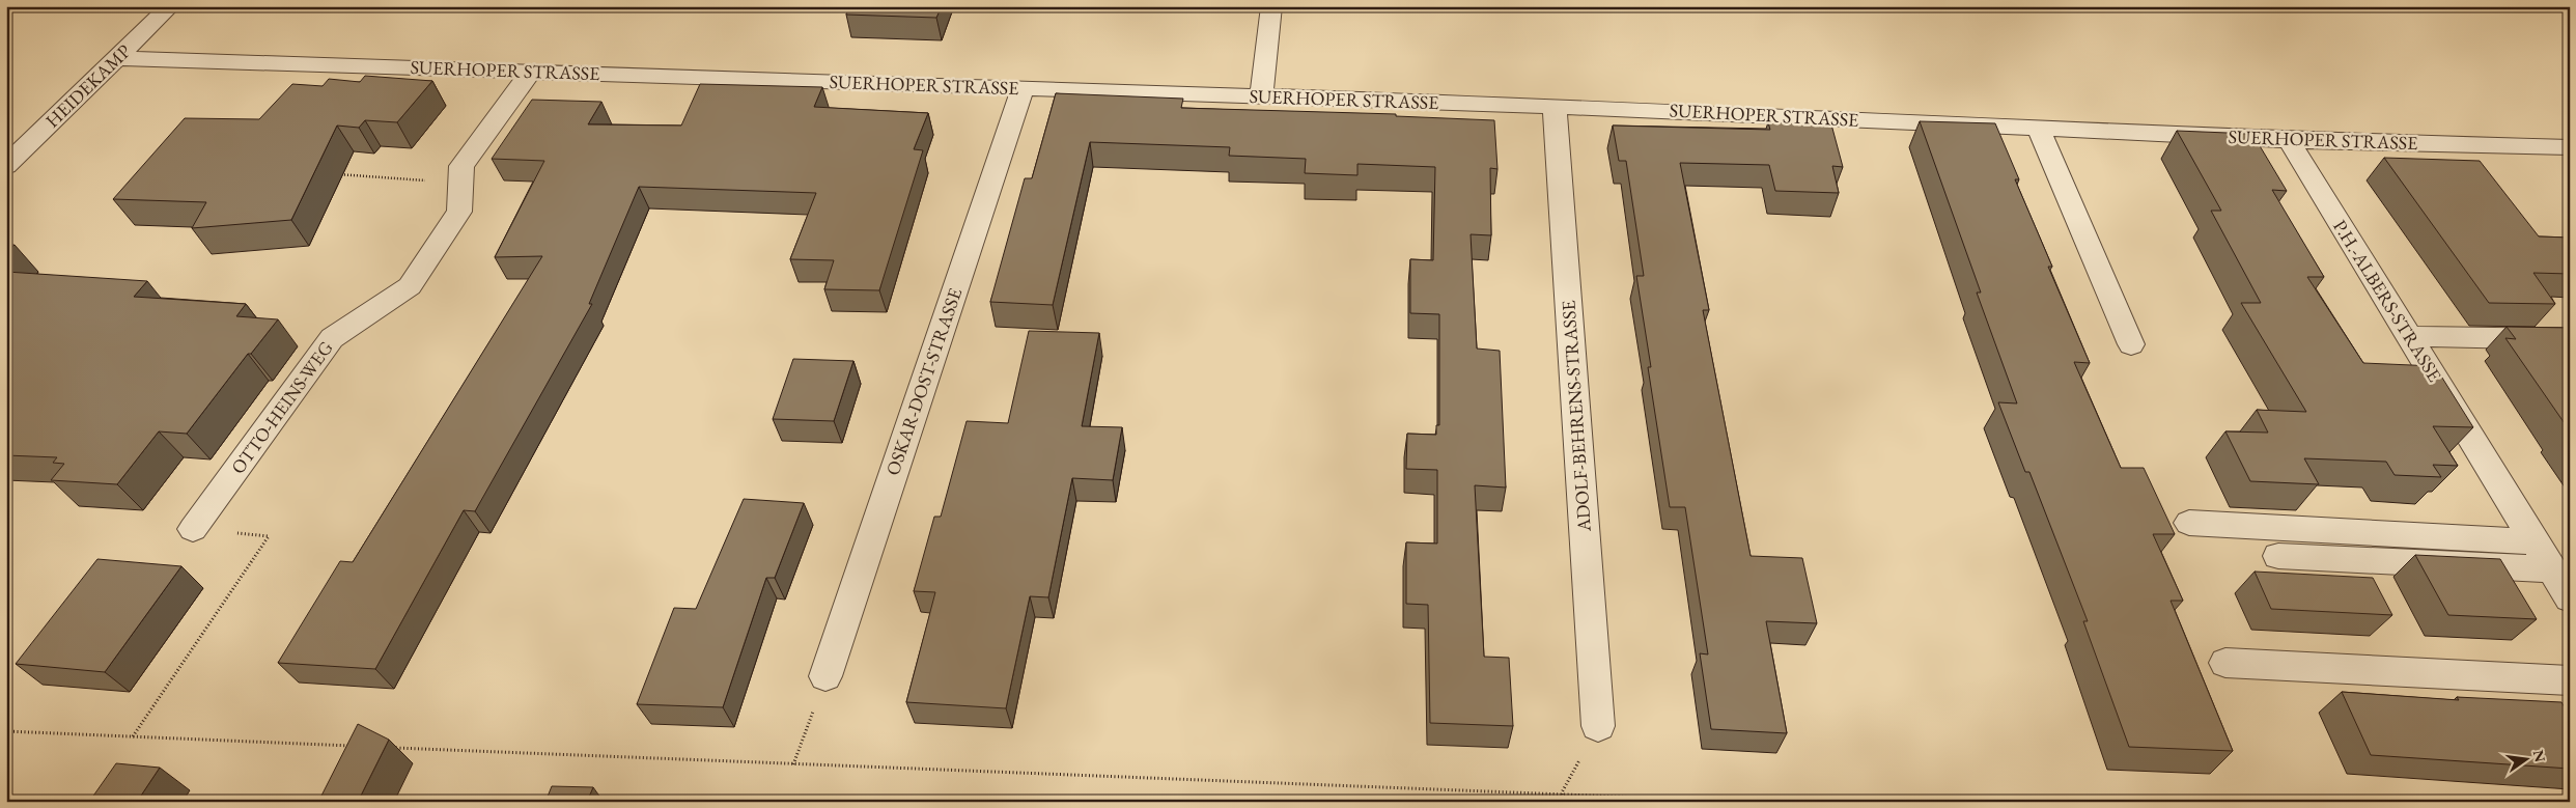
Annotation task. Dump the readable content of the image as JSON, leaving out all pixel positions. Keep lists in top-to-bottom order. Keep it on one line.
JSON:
{"streets":{"street":["SUERHOPER STRASSE","HEIDEKAMP","P.H.-ALBERS-STRASSE","OSKAR-DOST-STRASSE","OTTO-HEINS-WEG","ADOLF-BEHRENS-STRASSE"]},"crossings":[["SUERHOPER STRASSE","HEIDEKAMP"],["SUERHOPER STRASSE","P.H.-ALBERS-STRASSE"],["SUERHOPER STRASSE","OSKAR-DOST-STRASSE"],["SUERHOPER STRASSE","OTTO-HEINS-WEG"],["SUERHOPER STRASSE","ADOLF-BEHRENS-STRASSE"]],"north":"right"}
